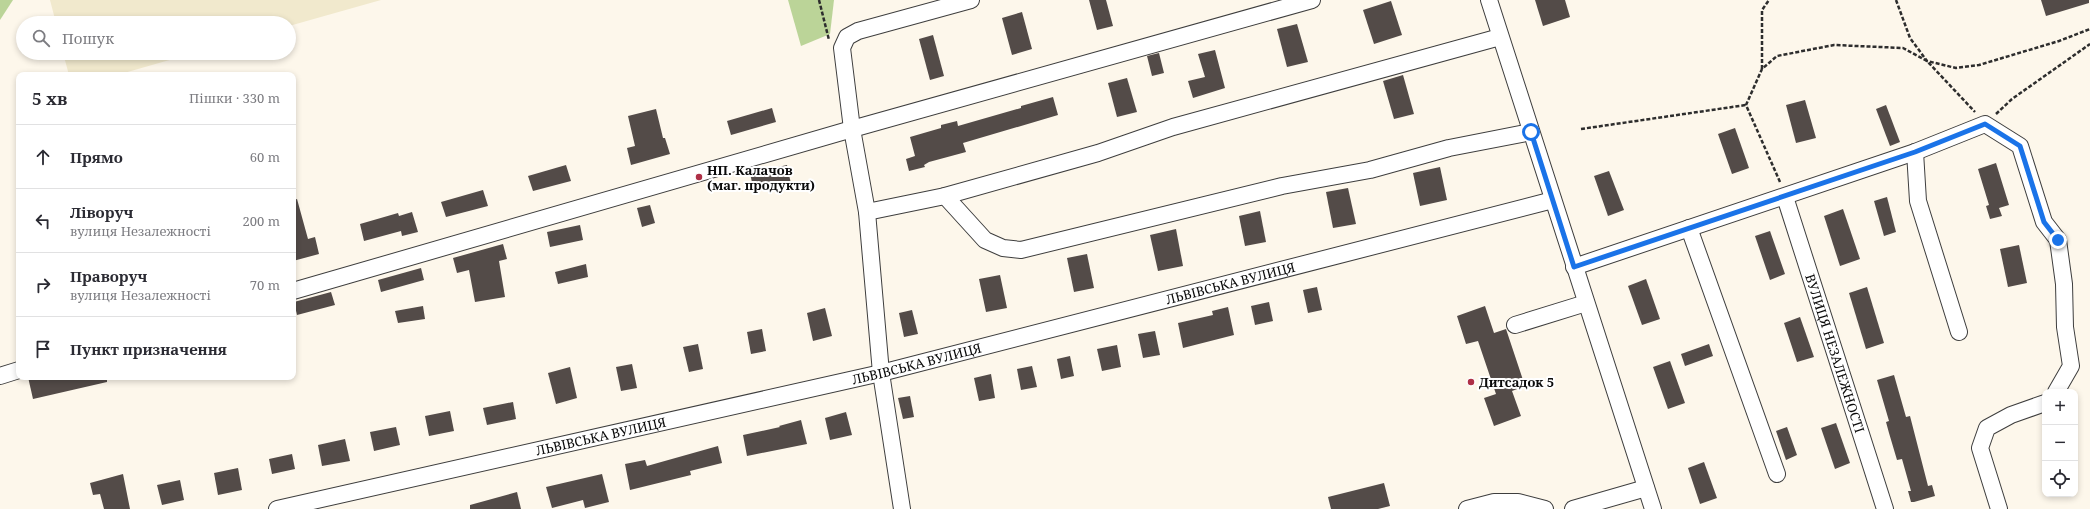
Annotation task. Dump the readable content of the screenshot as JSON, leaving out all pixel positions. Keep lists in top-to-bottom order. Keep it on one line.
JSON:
{"streets":{"street":["ЛЬВІВСЬКА ВУЛИЦЯ","ВУЛИЦЯ НЕЗАЛЕЖНОСТІ"]},"places":["НП. Калачов (маг. продукти)","Дитсадок 5"],"page":{"search":"Пошук","heading":["5 хв","Пішки · 330 m"],"list":[["Прямо","60 m"],["Ліворуч","вулиця Незалежності","200 m"],["Праворуч","вулиця Незалежності","70 m"],"Пункт призначення"],"map_buttons":["+","−"]}}
